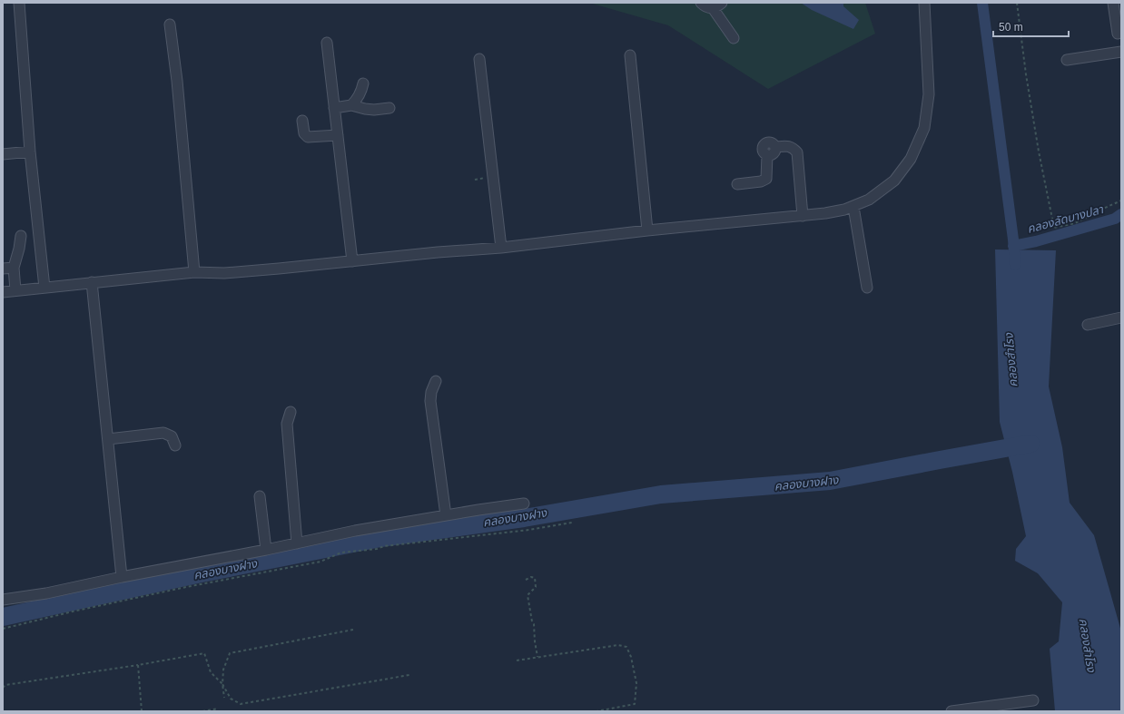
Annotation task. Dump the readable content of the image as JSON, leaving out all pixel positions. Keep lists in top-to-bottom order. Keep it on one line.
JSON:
{"water":["คลองลัดบางปลา","คลองสำโรง","คลองบางฝาง"],"scale_bar":"50 m"}
